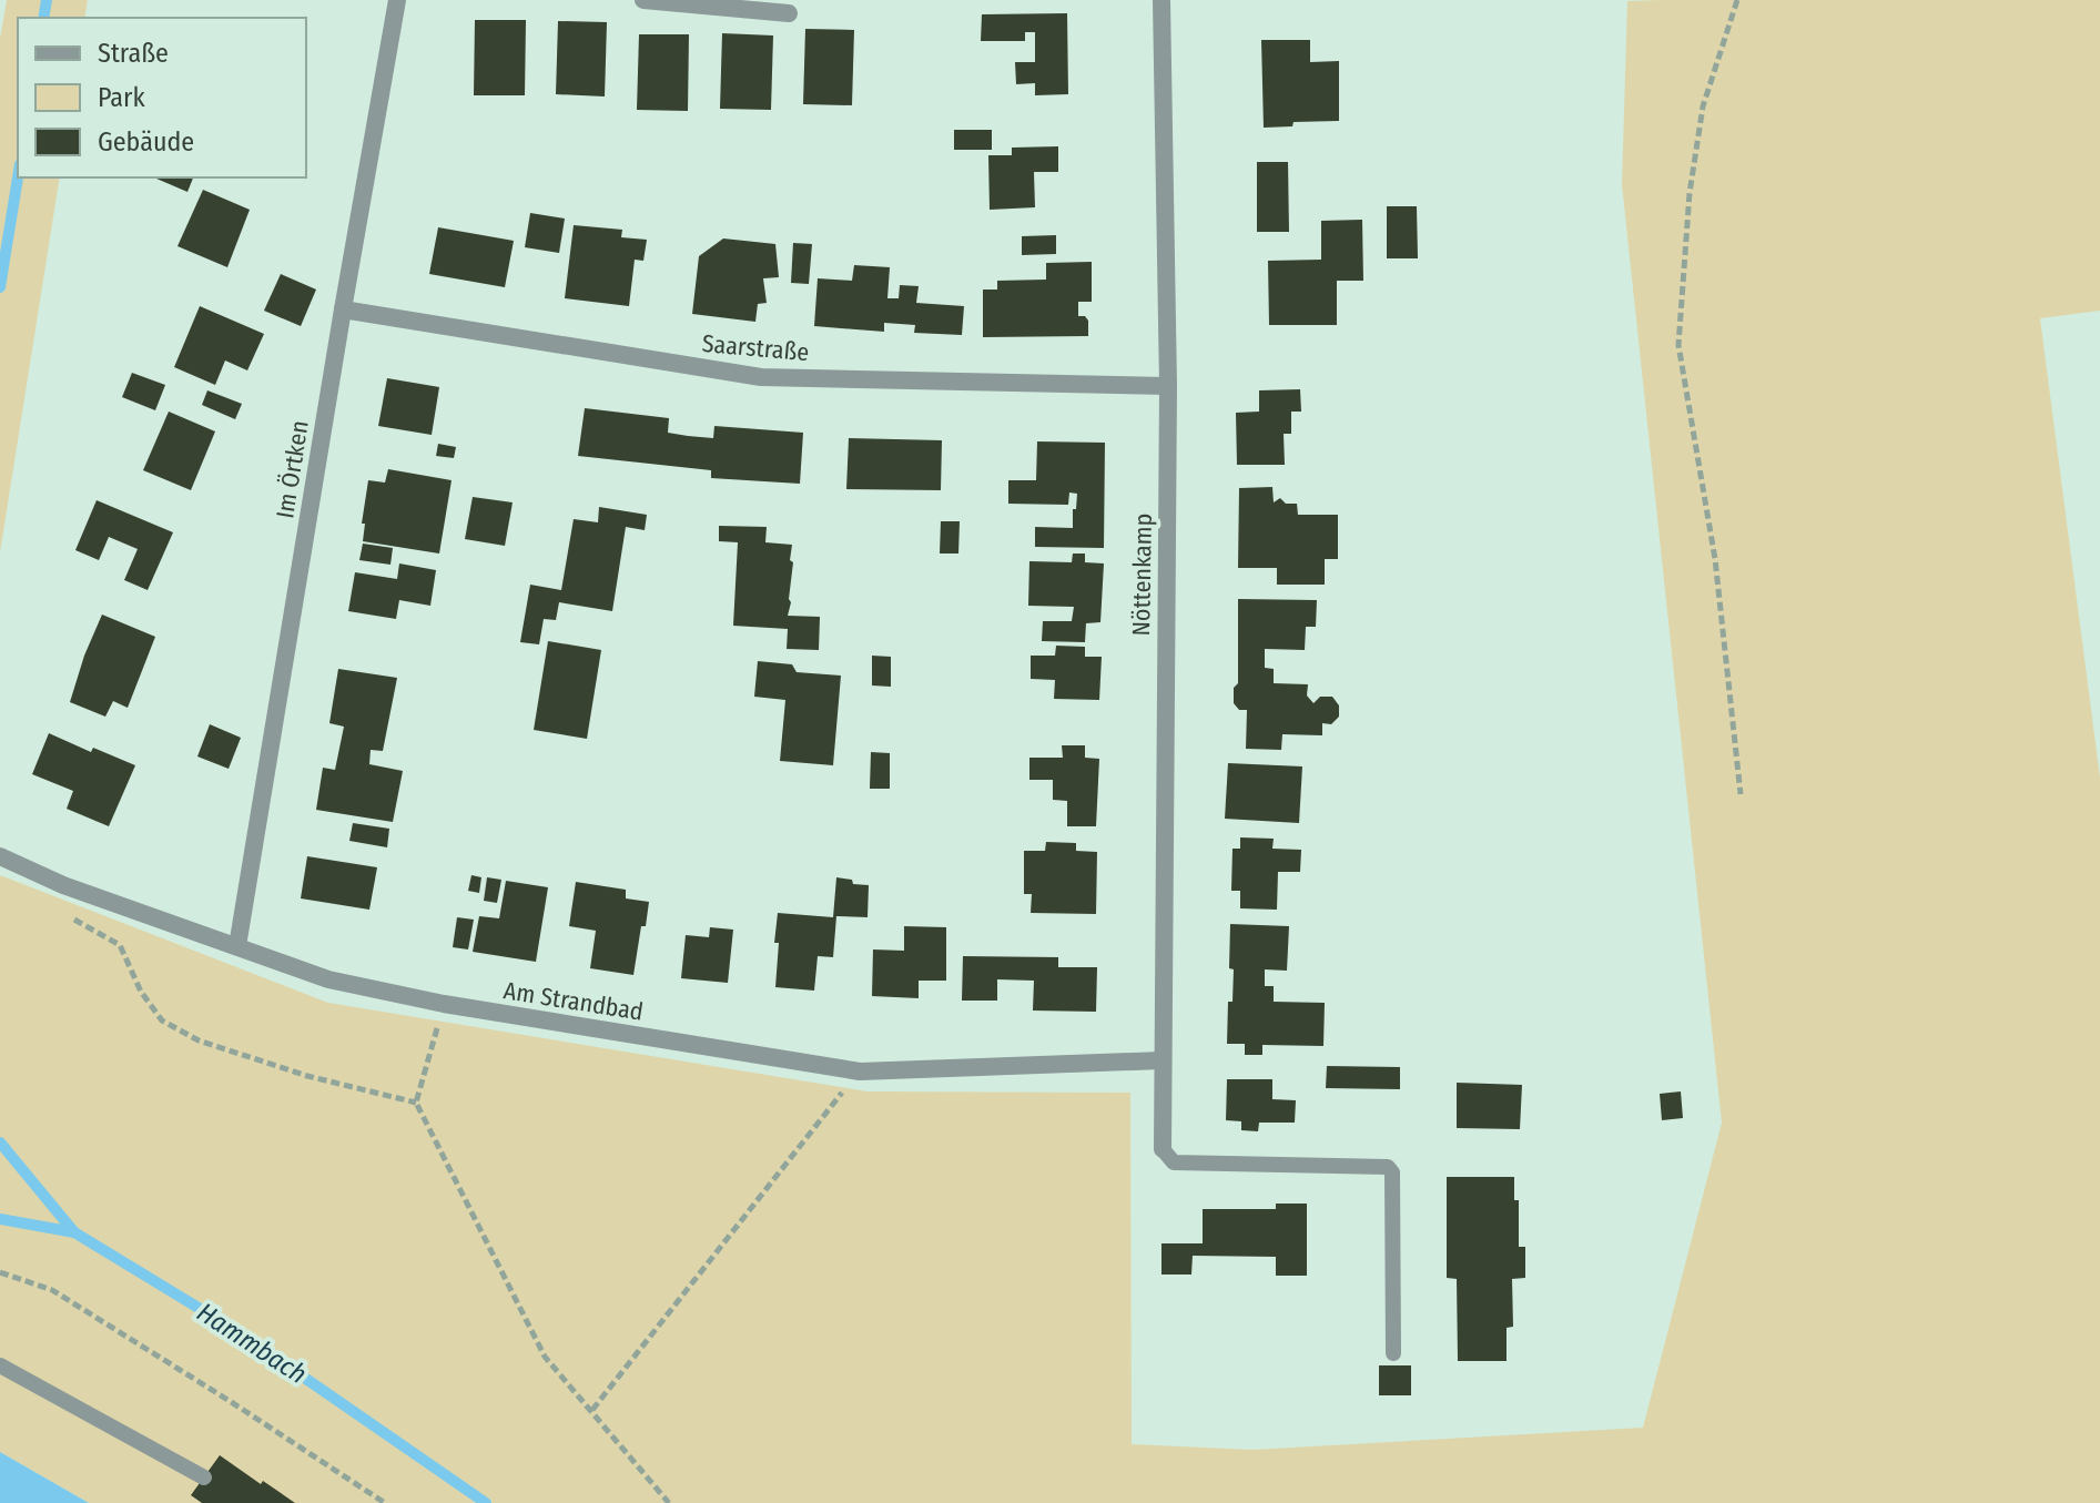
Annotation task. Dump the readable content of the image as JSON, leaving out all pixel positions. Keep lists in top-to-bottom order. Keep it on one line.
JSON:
{"streets":{"street":["Saarstraße","Im Örtken","Nöttenkamp","Am Strandbad"]},"crossings":[["Saarstraße","Im Örtken"],["Saarstraße","Nöttenkamp"],["Im Örtken","Am Strandbad"],["Nöttenkamp","Am Strandbad"]],"water":["Hammbach"],"legend":["Straße","Park","Gebäude"]}
